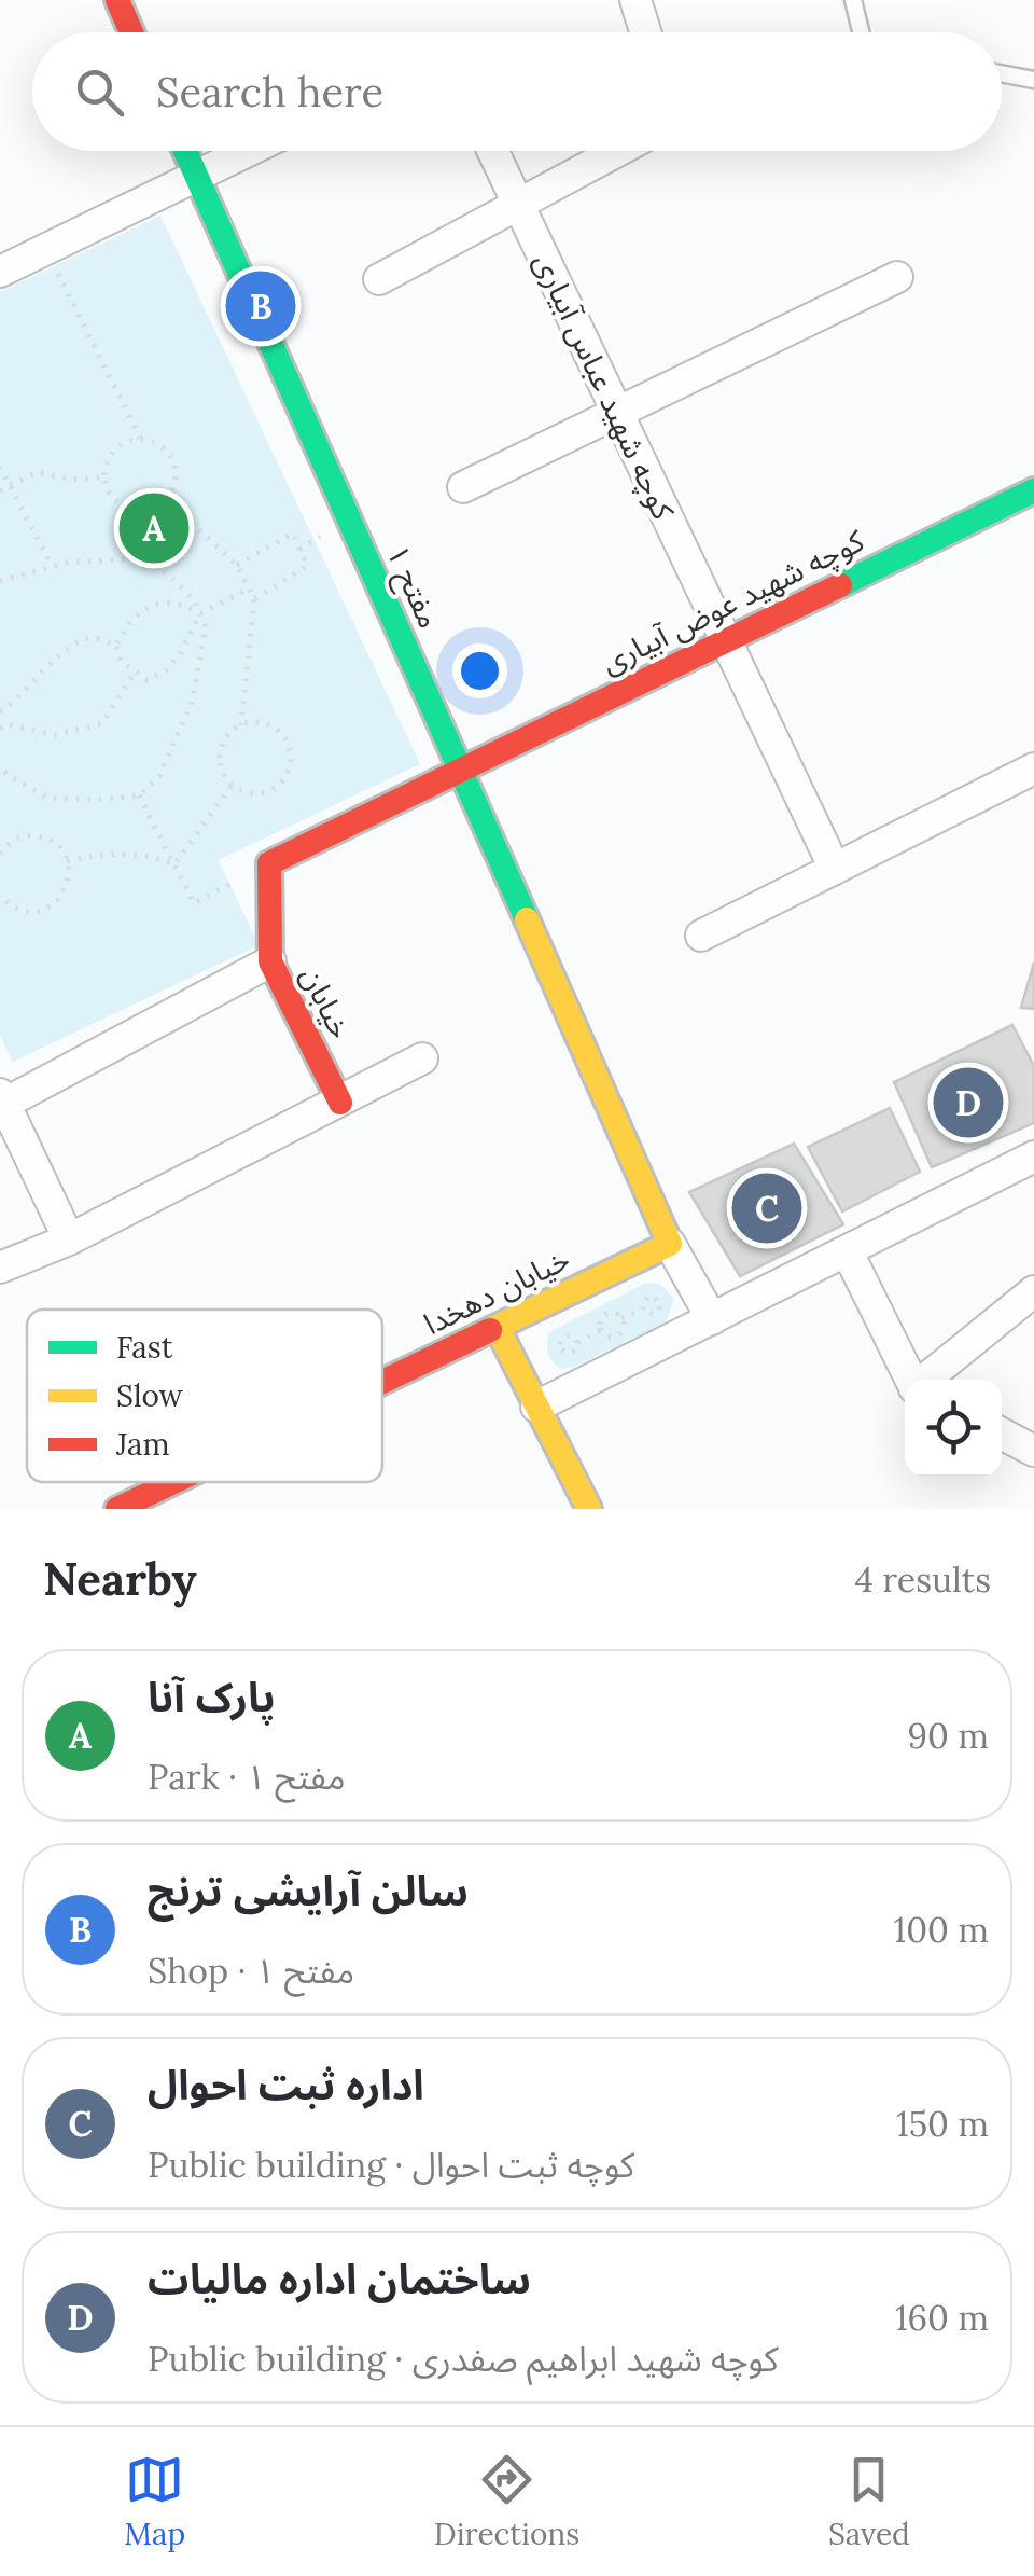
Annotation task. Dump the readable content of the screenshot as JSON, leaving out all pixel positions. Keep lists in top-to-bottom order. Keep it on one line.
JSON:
{"streets":{"street":["کوچه شهید عباس آبیاری","مفتح ۱","کوچه شهید عوض آبیاری","خیابان","خیابان دهخدا"]},"crossings":[["کوچه شهید عباس آبیاری","کوچه شهید عوض آبیاری"],["مفتح ۱","کوچه شهید عوض آبیاری"],["مفتح ۱","خیابان دهخدا"],["کوچه شهید عوض آبیاری","خیابان"]],"legend":["Fast","Slow","Jam"],"page":{"search":"Search here","pins":["B","A","D","C"],"heading":["Nearby","4 results"],"list":[{"mark":"A","name":"پارک آنا","note":"Park · مفتح ۱","value":"90 m"},{"mark":"B","name":"سالن آرایشی ترنج","note":"Shop · مفتح ۱","value":"100 m"},{"mark":"C","name":"اداره ثبت احوال","note":"Public building · کوچه ثبت احوال","value":"150 m"},{"mark":"D","name":"ساختمان اداره مالیات","note":"Public building · کوچه شهید ابراهیم صفدری","value":"160 m"}],"nav":["Map","Directions","Saved"]}}
